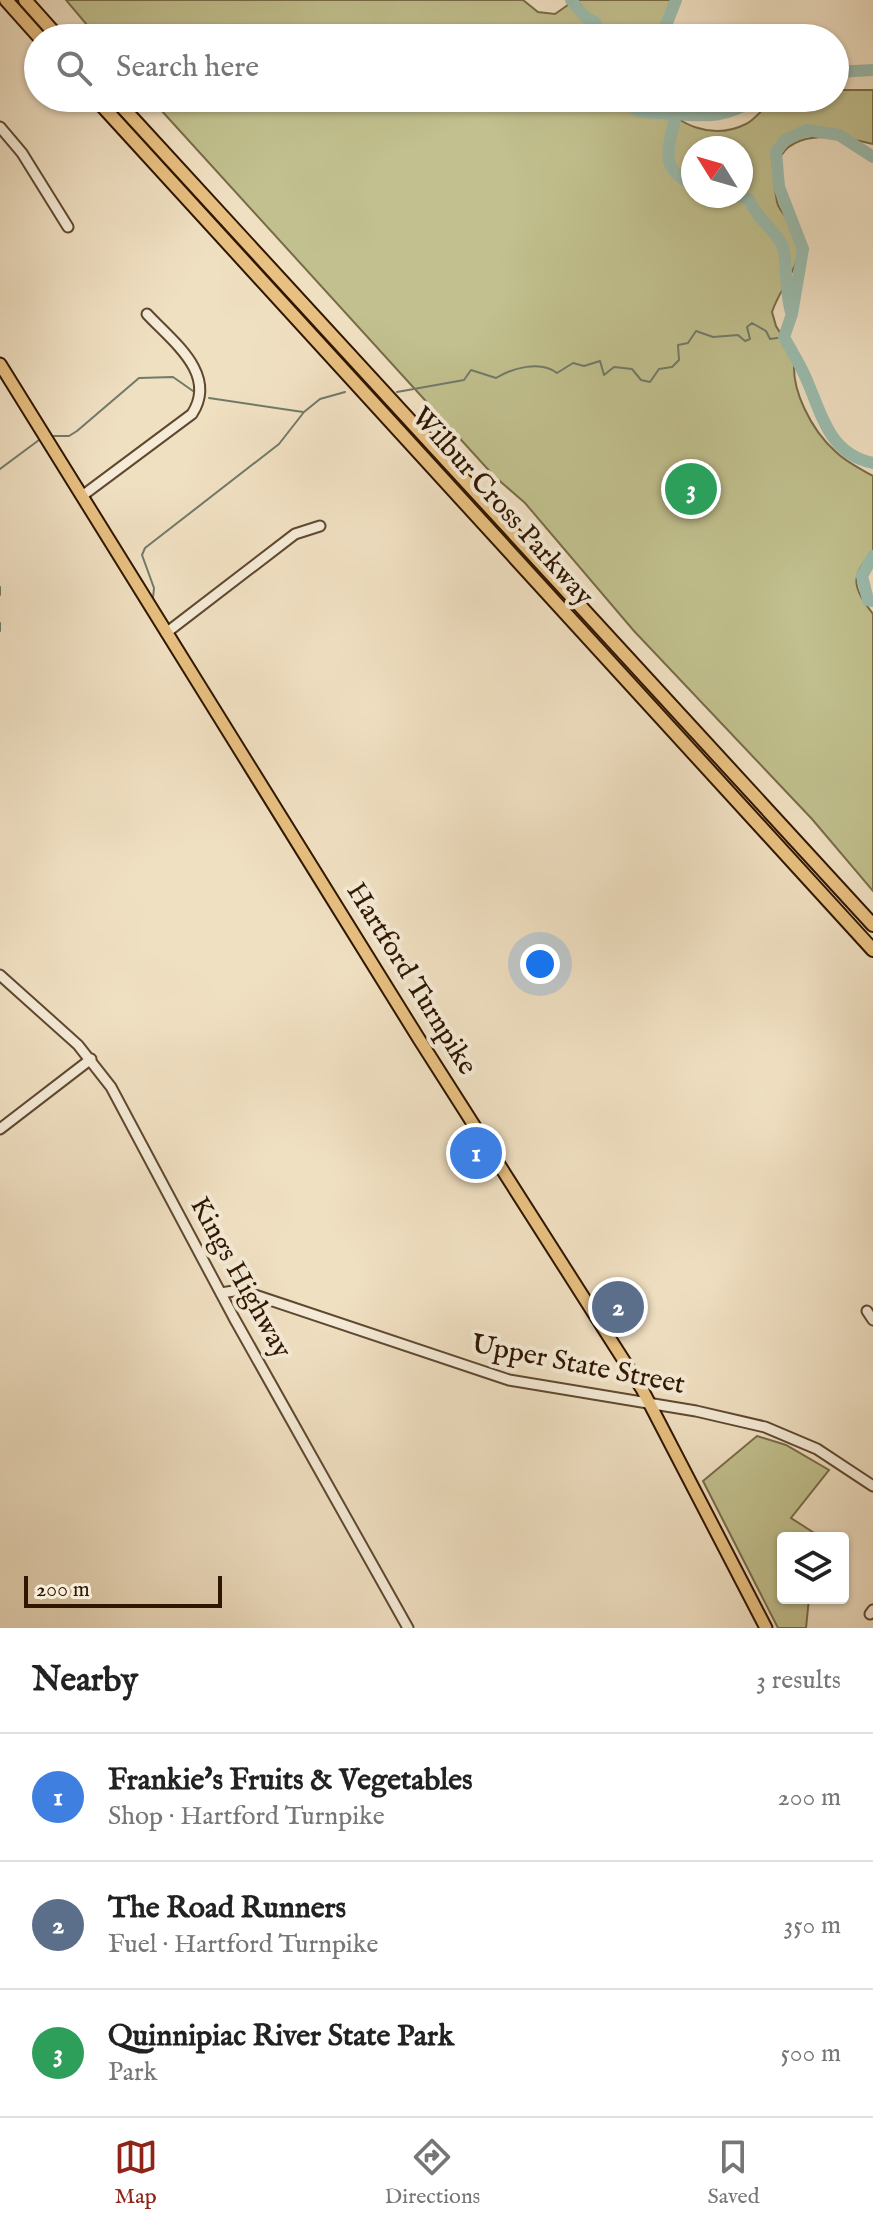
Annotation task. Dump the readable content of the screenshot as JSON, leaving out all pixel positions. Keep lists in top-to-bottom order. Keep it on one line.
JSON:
{"streets":{"highway":["Wilbur Cross Parkway"],"main road":["Hartford Turnpike"],"street":["Kings Highway","Upper State Street"]},"crossings":[["Hartford Turnpike","Upper State Street"],["Kings Highway","Upper State Street"]],"scale_bar":"200 m","north":"top left","page":{"search":"Search here","pins":["3","1","2"],"scale":"200 m","heading":["Nearby","3 results"],"list":[{"mark":"1","name":"Frankie's Fruits & Vegetables","note":"Shop · Hartford Turnpike","value":"200 m"},{"mark":"2","name":"The Road Runners","note":"Fuel · Hartford Turnpike","value":"350 m"},{"mark":"3","name":"Quinnipiac River State Park","note":"Park","value":"500 m"}],"nav":["Map","Directions","Saved"]}}
